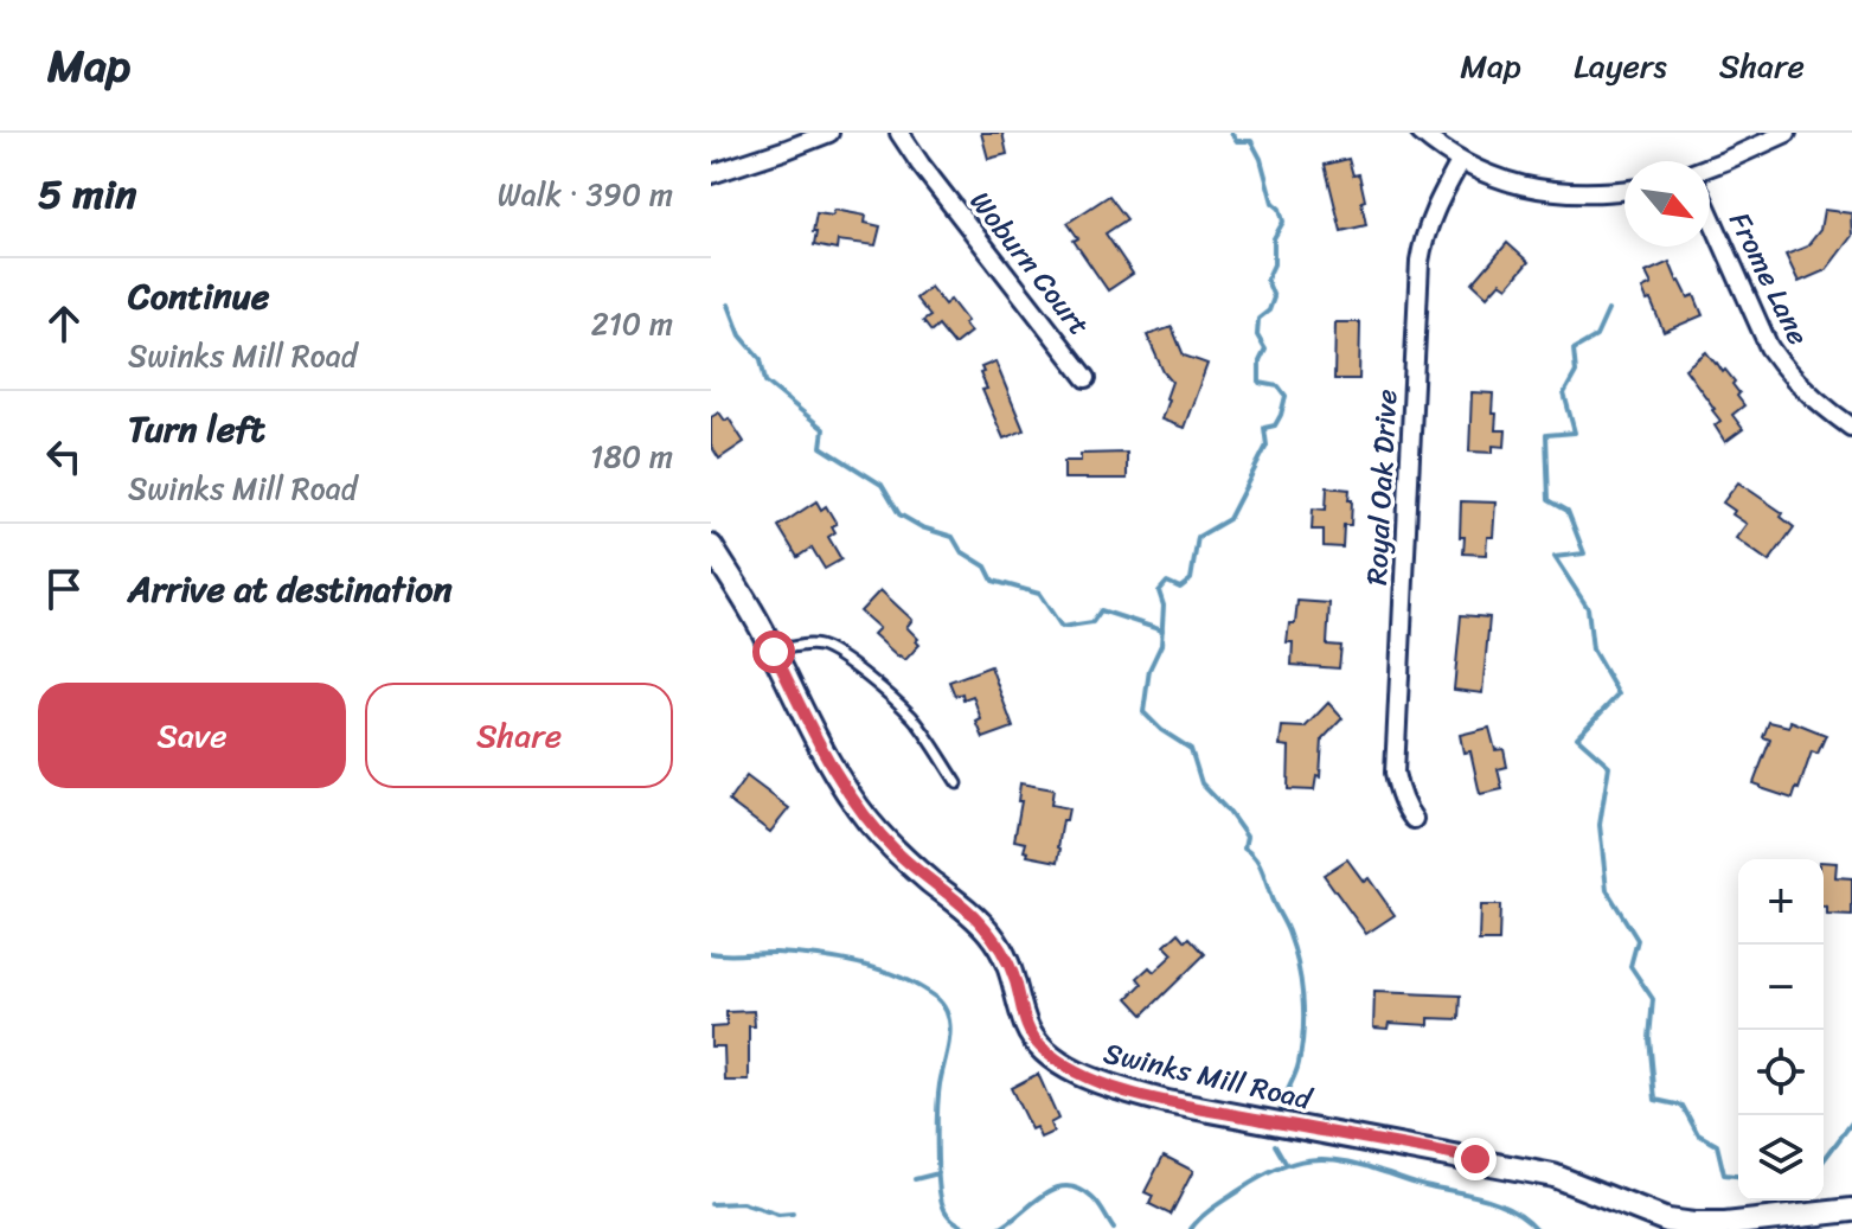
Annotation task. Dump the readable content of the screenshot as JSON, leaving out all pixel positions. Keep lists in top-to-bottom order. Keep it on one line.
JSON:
{"streets":{"street":["Woburn Court","Frome Lane","Royal Oak Drive","Swinks Mill Road"]},"north":"bottom right","page":{"header":"Map","nav":["Map","Layers","Share"],"heading":["5 min","Walk · 390 m"],"list":[["Continue","Swinks Mill Road","210 m"],["Turn left","Swinks Mill Road","180 m"],"Arrive at destination"],"buttons":["Save","Share"],"map_buttons":["+","−"]}}
